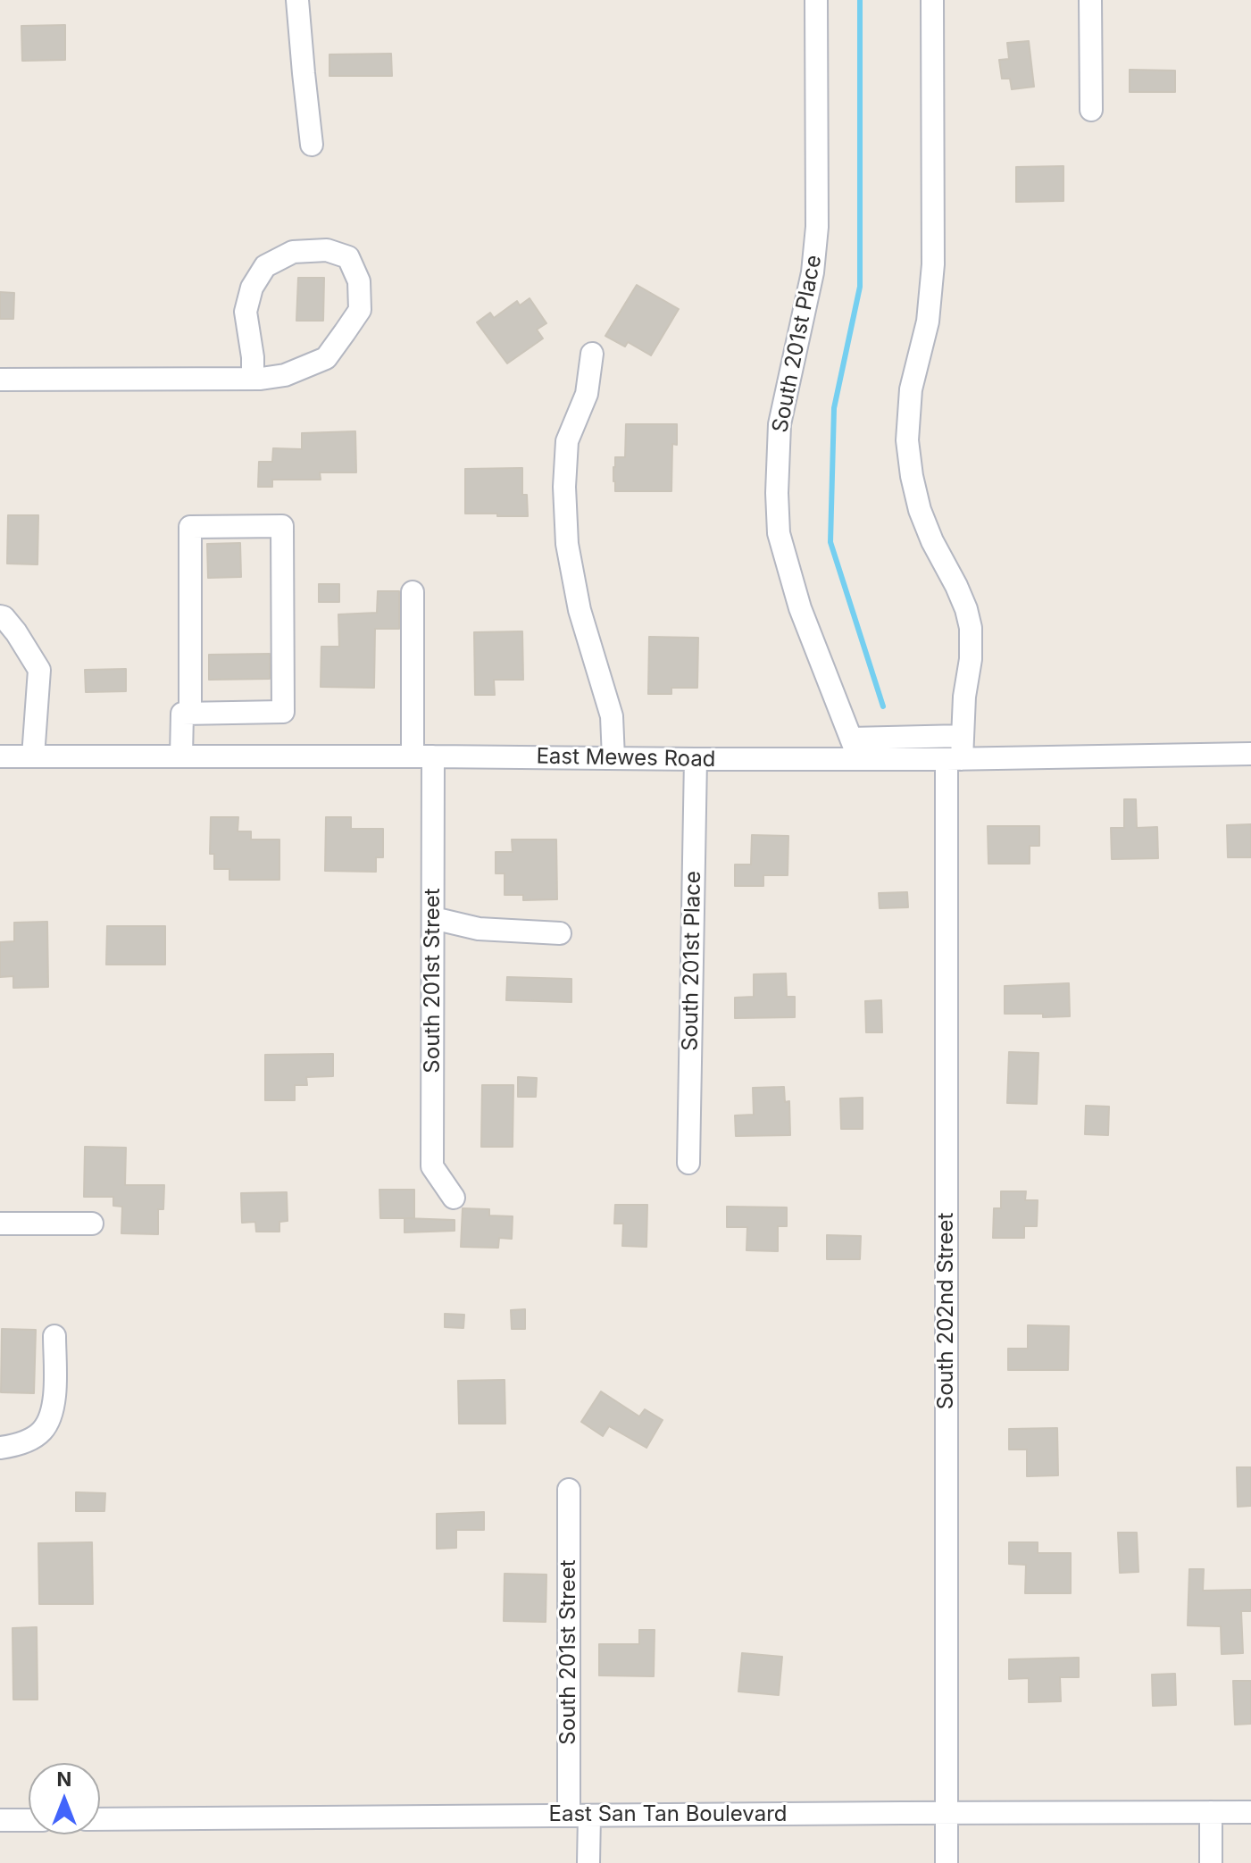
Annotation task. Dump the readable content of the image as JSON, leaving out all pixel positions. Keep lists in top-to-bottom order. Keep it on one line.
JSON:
{"streets":{"street":["South 201st Place","East Mewes Road","South 201st Street","South 202nd Street","East San Tan Boulevard"]},"crossings":[["South 201st Place","East Mewes Road"],["East Mewes Road","South 201st Street"],["East Mewes Road","South 202nd Street"],["South 201st Street","East San Tan Boulevard"],["South 202nd Street","East San Tan Boulevard"]],"north":"top"}
